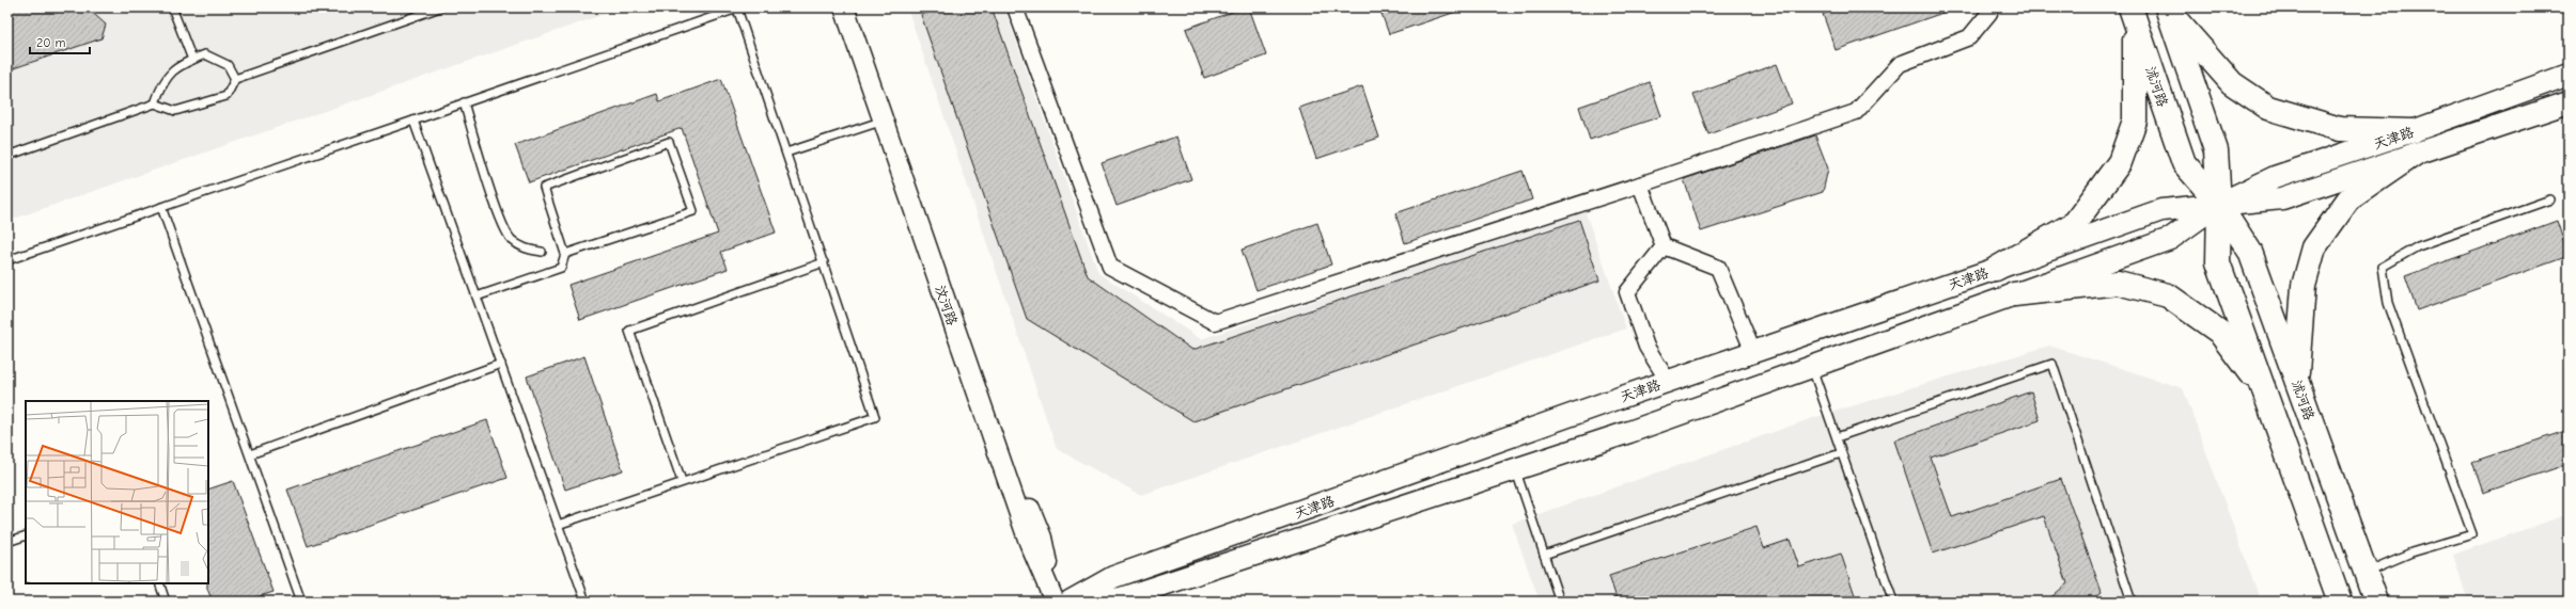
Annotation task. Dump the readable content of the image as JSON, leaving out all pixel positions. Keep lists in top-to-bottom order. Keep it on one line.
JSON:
{"streets":{"main road":["沭河路","天津路"],"street":["汶河路"]},"crossings":[["沭河路","天津路"]],"scale_bar":"20 m"}
